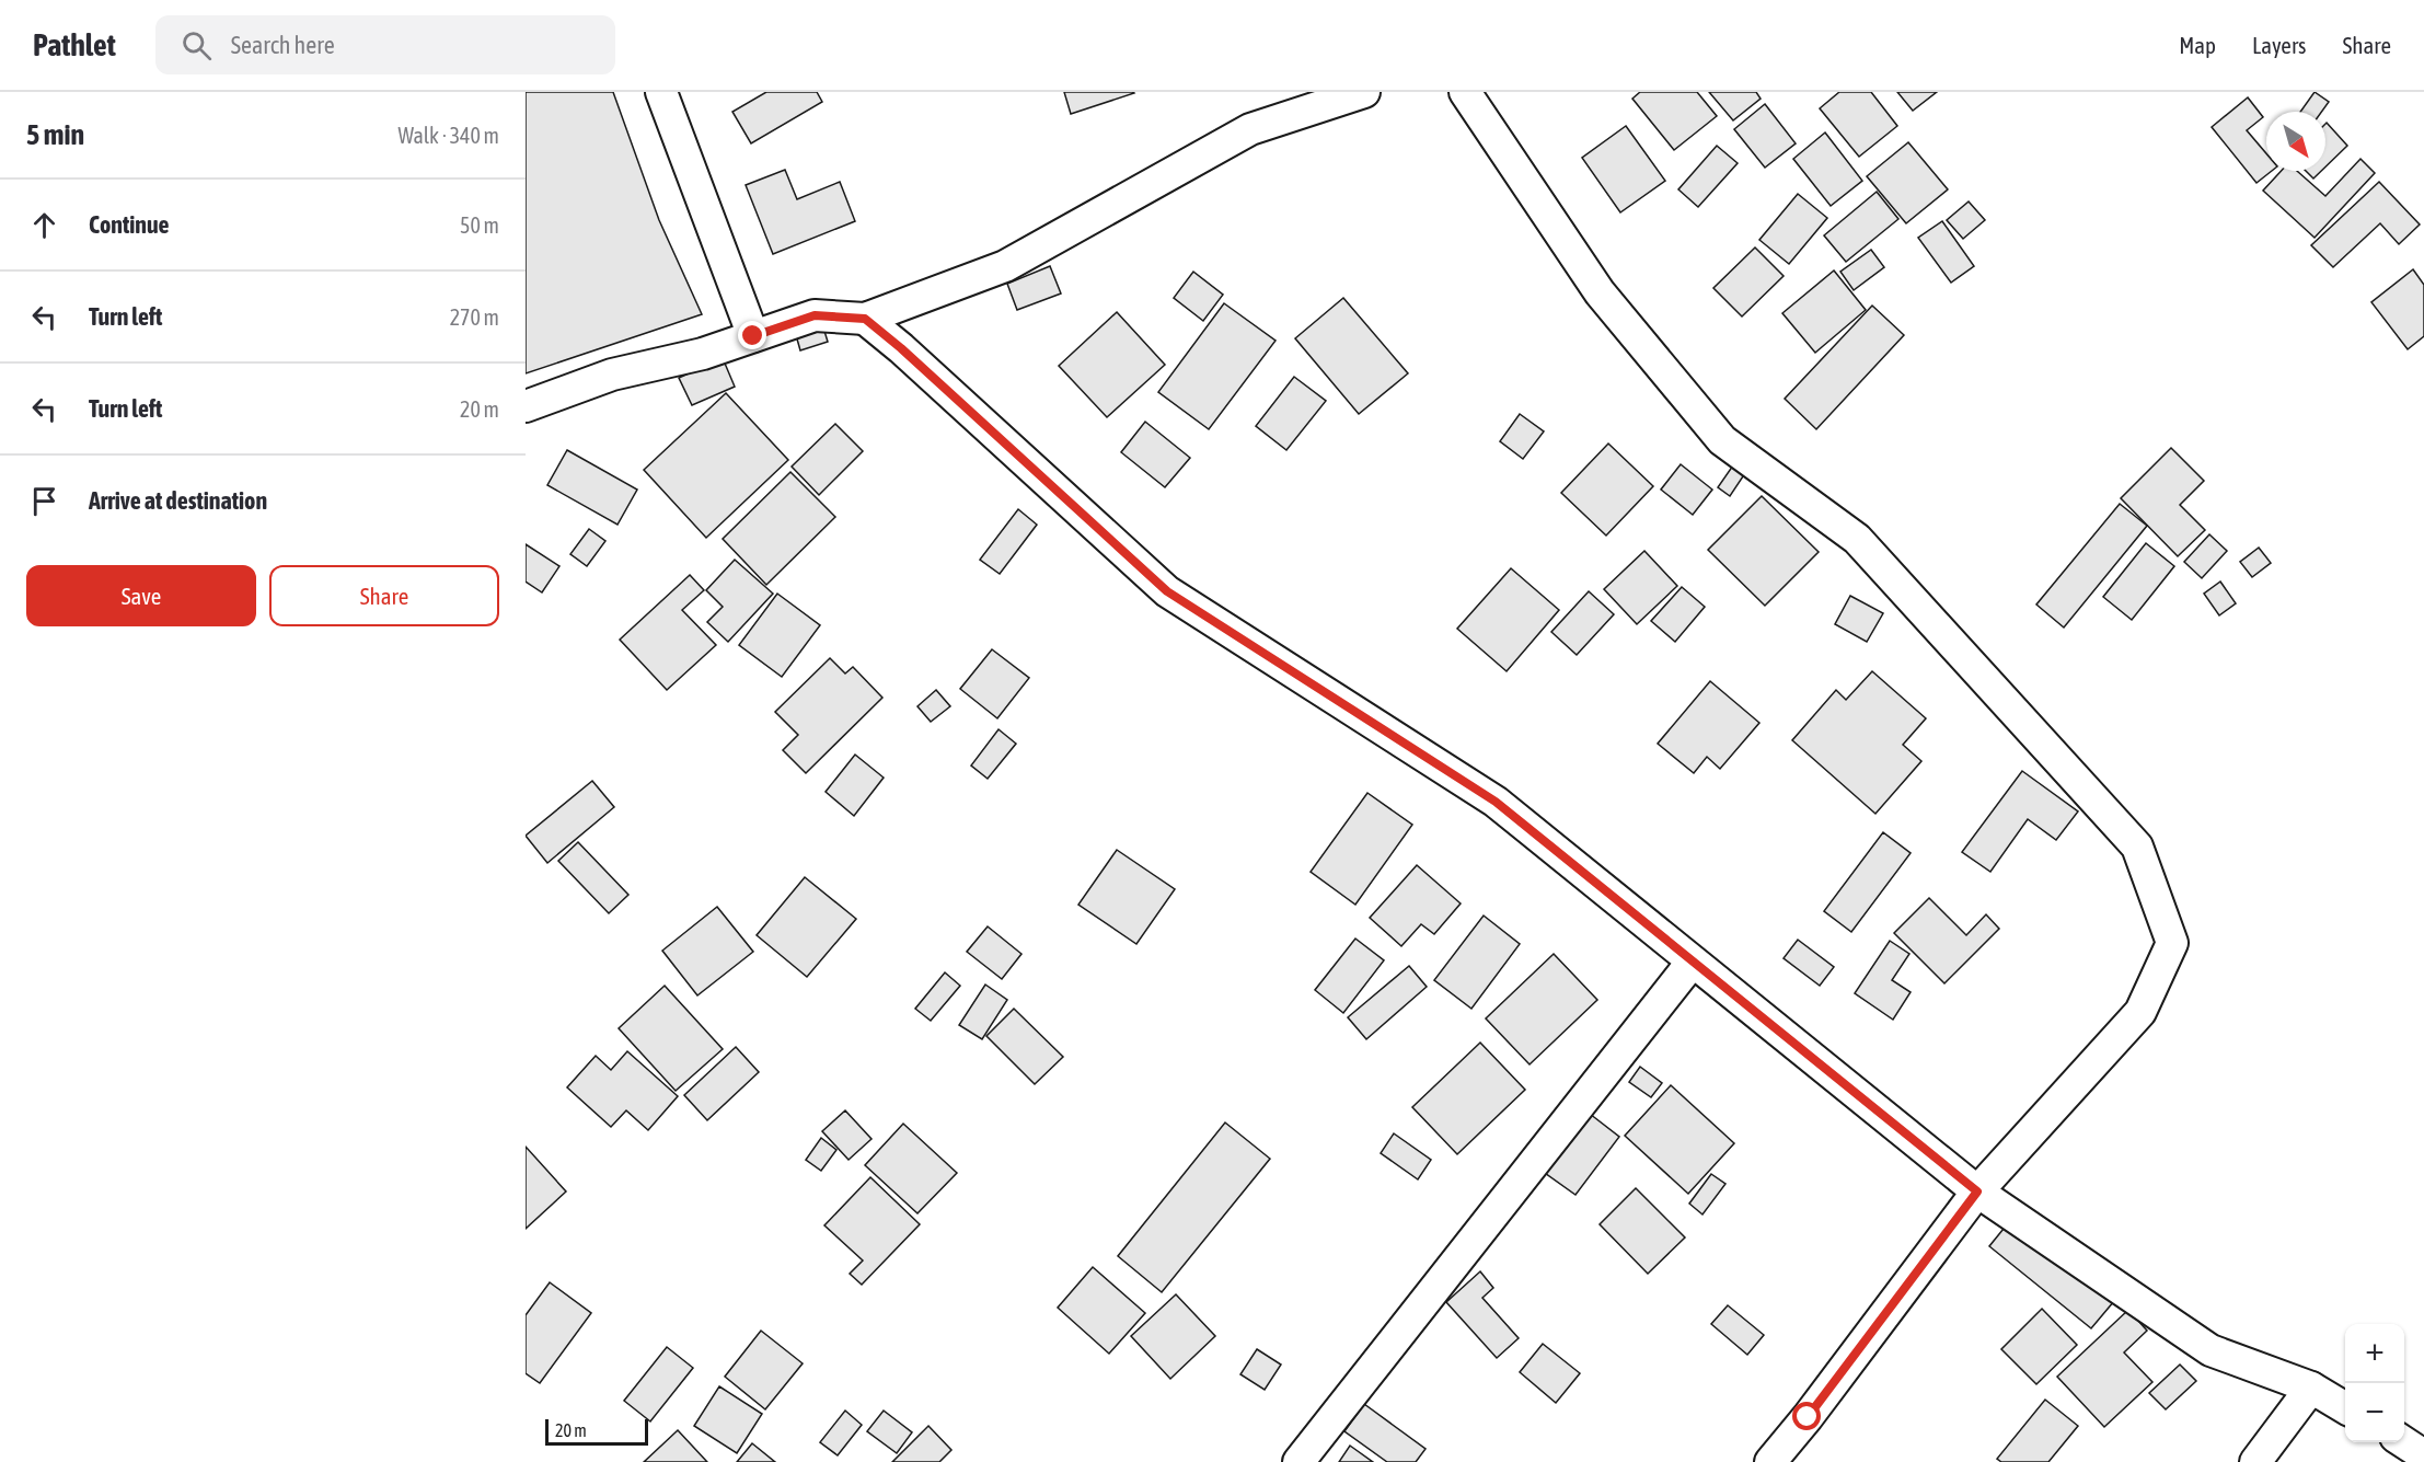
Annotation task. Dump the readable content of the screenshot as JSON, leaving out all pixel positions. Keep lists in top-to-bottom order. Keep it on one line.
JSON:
{"scale_bar":"20 m","north":"bottom right","page":{"header":"Pathlet","search":"Search here","nav":["Map","Layers","Share"],"heading":["5 min","Walk · 340 m"],"list":[["Continue","50 m"],["Turn left","270 m"],["Turn left","20 m"],"Arrive at destination"],"buttons":["Save","Share"],"map_buttons":["+","−"],"scale":"20 m"}}
